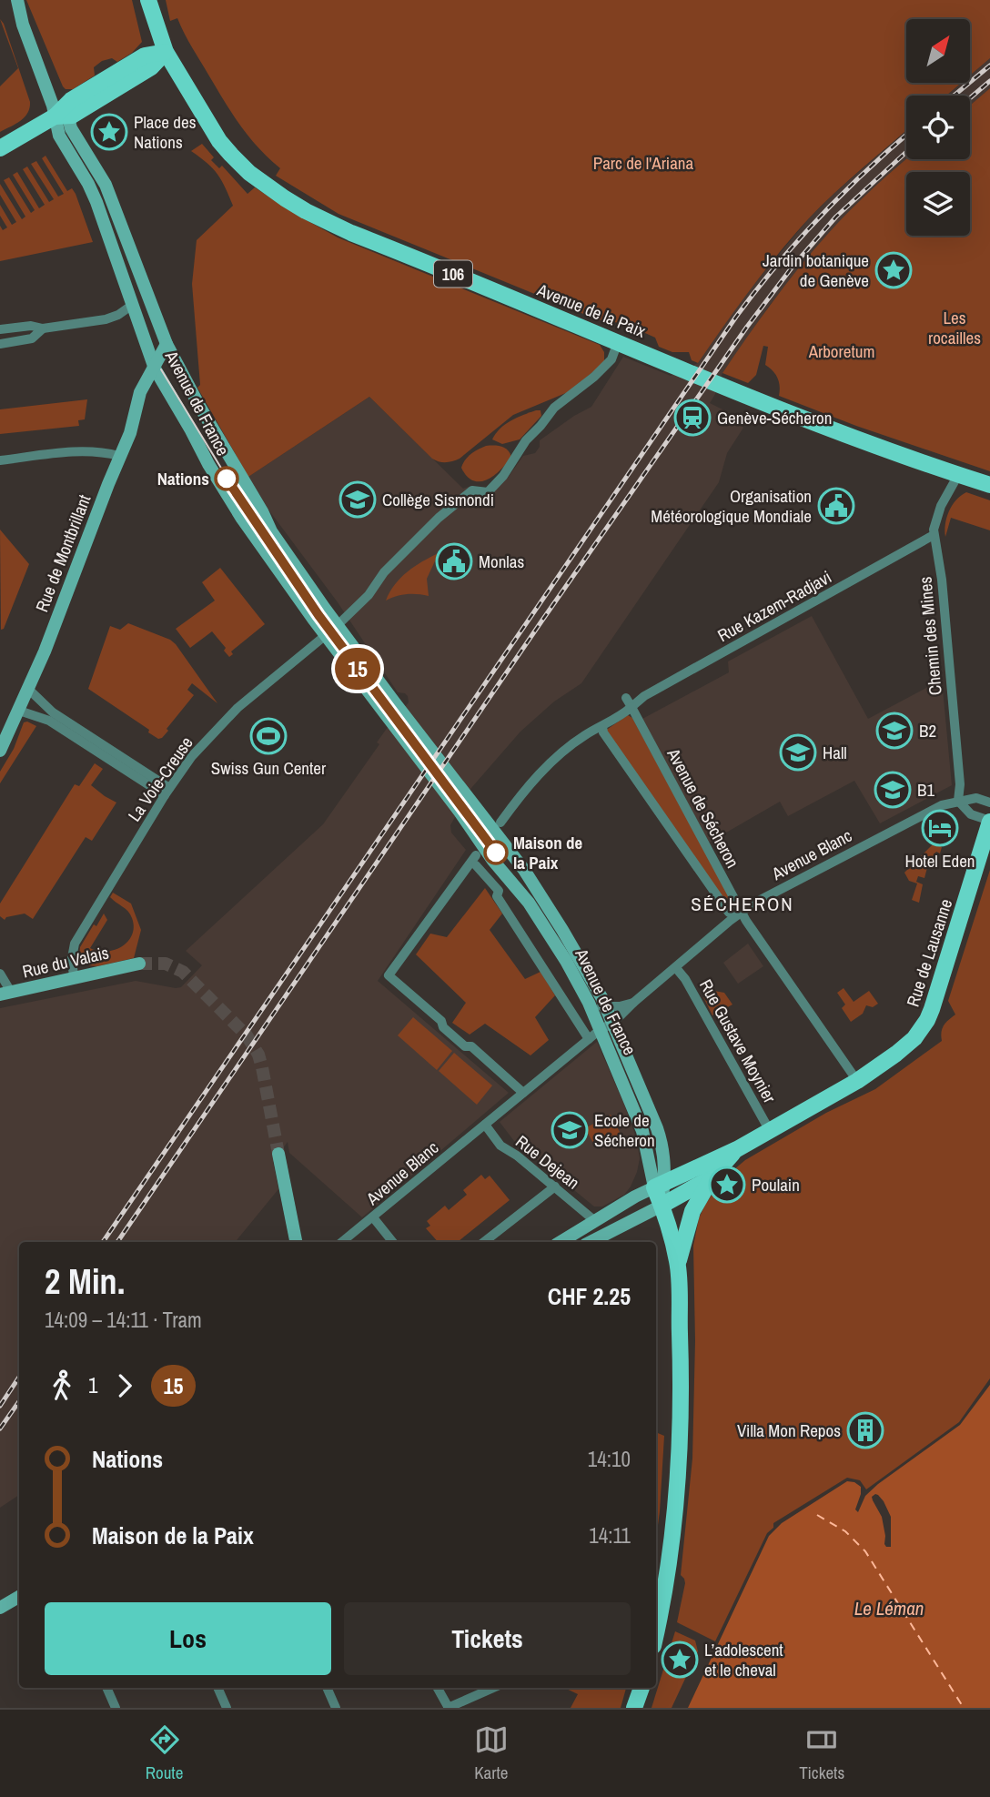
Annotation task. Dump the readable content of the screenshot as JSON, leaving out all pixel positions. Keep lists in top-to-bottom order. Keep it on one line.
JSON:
{"streets":{"main road":["106","Avenue de la Paix","Avenue de France","Rue de Montbrillant","Rue de Lausanne","Rue du Valais"],"street":["Rue Kazem-Radjavi","Chemin des Mines","La Voie-Creuse","Avenue de Sécheron","Avenue Blanc","Rue Gustave Moynier","Rue Dejean"]},"crossings":[["Avenue de la Paix","Chemin des Mines"],["Avenue de France","Rue de Montbrillant"],["Avenue de France","La Voie-Creuse"],["Avenue de France","Avenue Blanc"],["Avenue de France","Rue de Lausanne"],["Rue Kazem-Radjavi","Chemin des Mines"],["Rue Kazem-Radjavi","Avenue de Sécheron"],["Chemin des Mines","Avenue Blanc"],["La Voie-Creuse","Rue du Valais"],["Avenue de Sécheron","Avenue Blanc"],["Avenue de Sécheron","Rue de Lausanne"],["Avenue Blanc","Rue Gustave Moynier"],["Avenue Blanc","Rue Dejean"],["Rue de Lausanne","Rue Gustave Moynier"],["Rue de Lausanne","Rue Dejean"]],"districts":["SÉCHERON"],"water":["Le Léman"],"parks":["Parc de l'Ariana","Les rocailles","Arboretum"],"places":{"place":["Place des Nations","Jardin botanique de Genève","Poulain","L’adolescent et le cheval"],"station":["Genève-Sécheron"],"other":["Nations","Maison de la Paix"],"school or university":["Collège Sismondi","B2","Hall","B1","Ecole de Sécheron"],"public building":["Organisation Météorologique Mondiale","Monlas"],"sports":["Swiss Gun Center"],"hotel":["Hotel Eden"],"building":["Villa Mon Repos"]},"lines":["tram line 15"],"north":"top right","page":{"on_map":"15","heading":["2 Min.","14:09 – 14:11 · Tram","CHF 2.25"],"legs":["1","15"],"list":[{"name":"Nations","value":"14:10"},{"name":"Maison de la Paix","value":"14:11"}],"buttons":["Los","Tickets"],"tabs":["Route","Karte","Tickets"]}}
